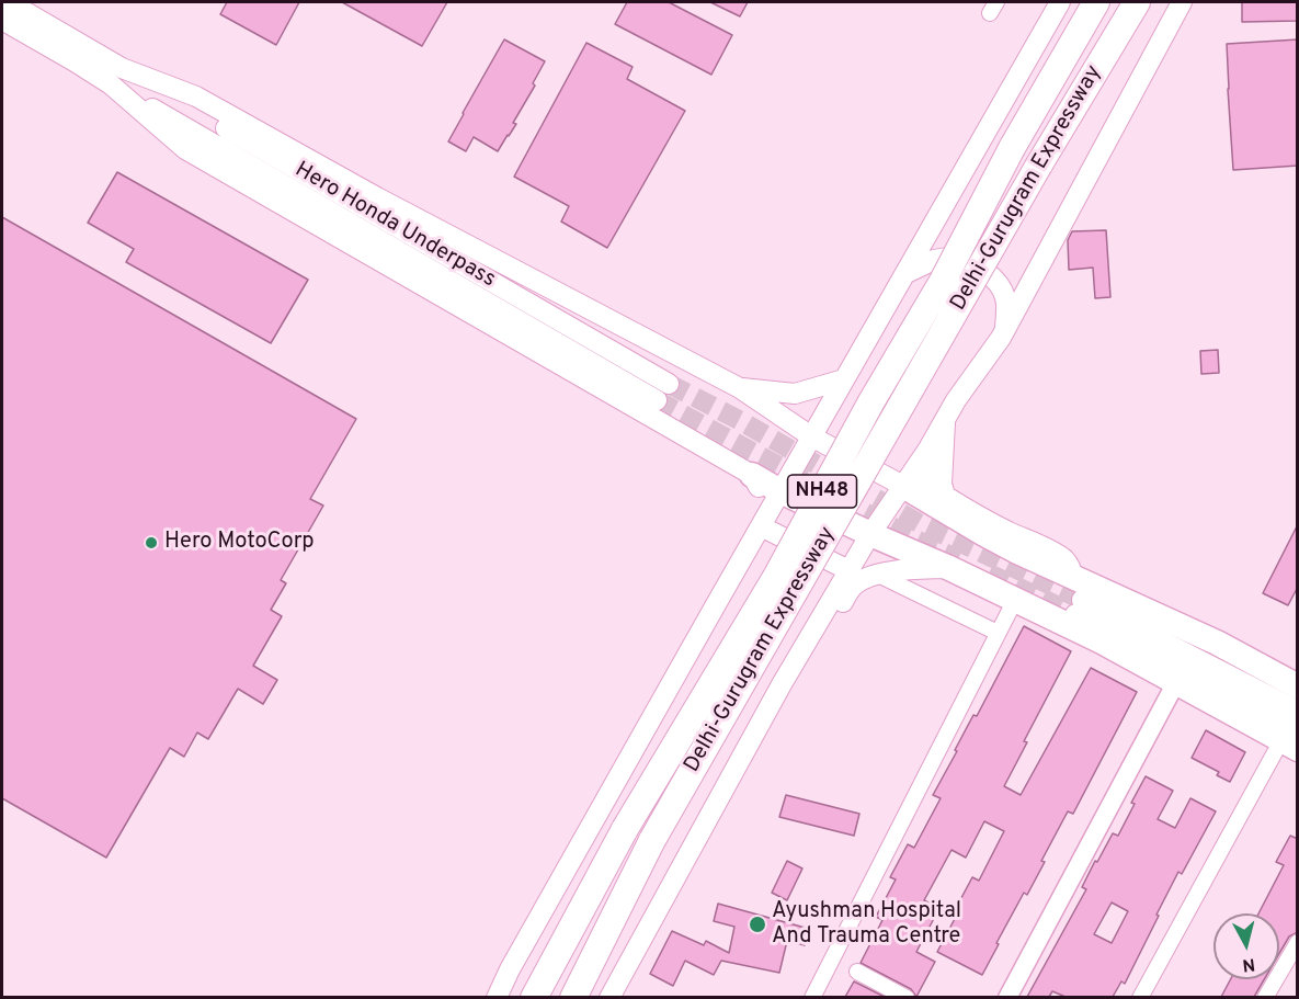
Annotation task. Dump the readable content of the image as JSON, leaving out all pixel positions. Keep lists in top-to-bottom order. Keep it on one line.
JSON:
{"streets":{"highway":["Delhi-Gurugram Expressway","NH48"],"main road":["Hero Honda Underpass"]},"places":["Hero MotoCorp","Ayushman Hospital And Trauma Centre"],"north":"bottom"}
